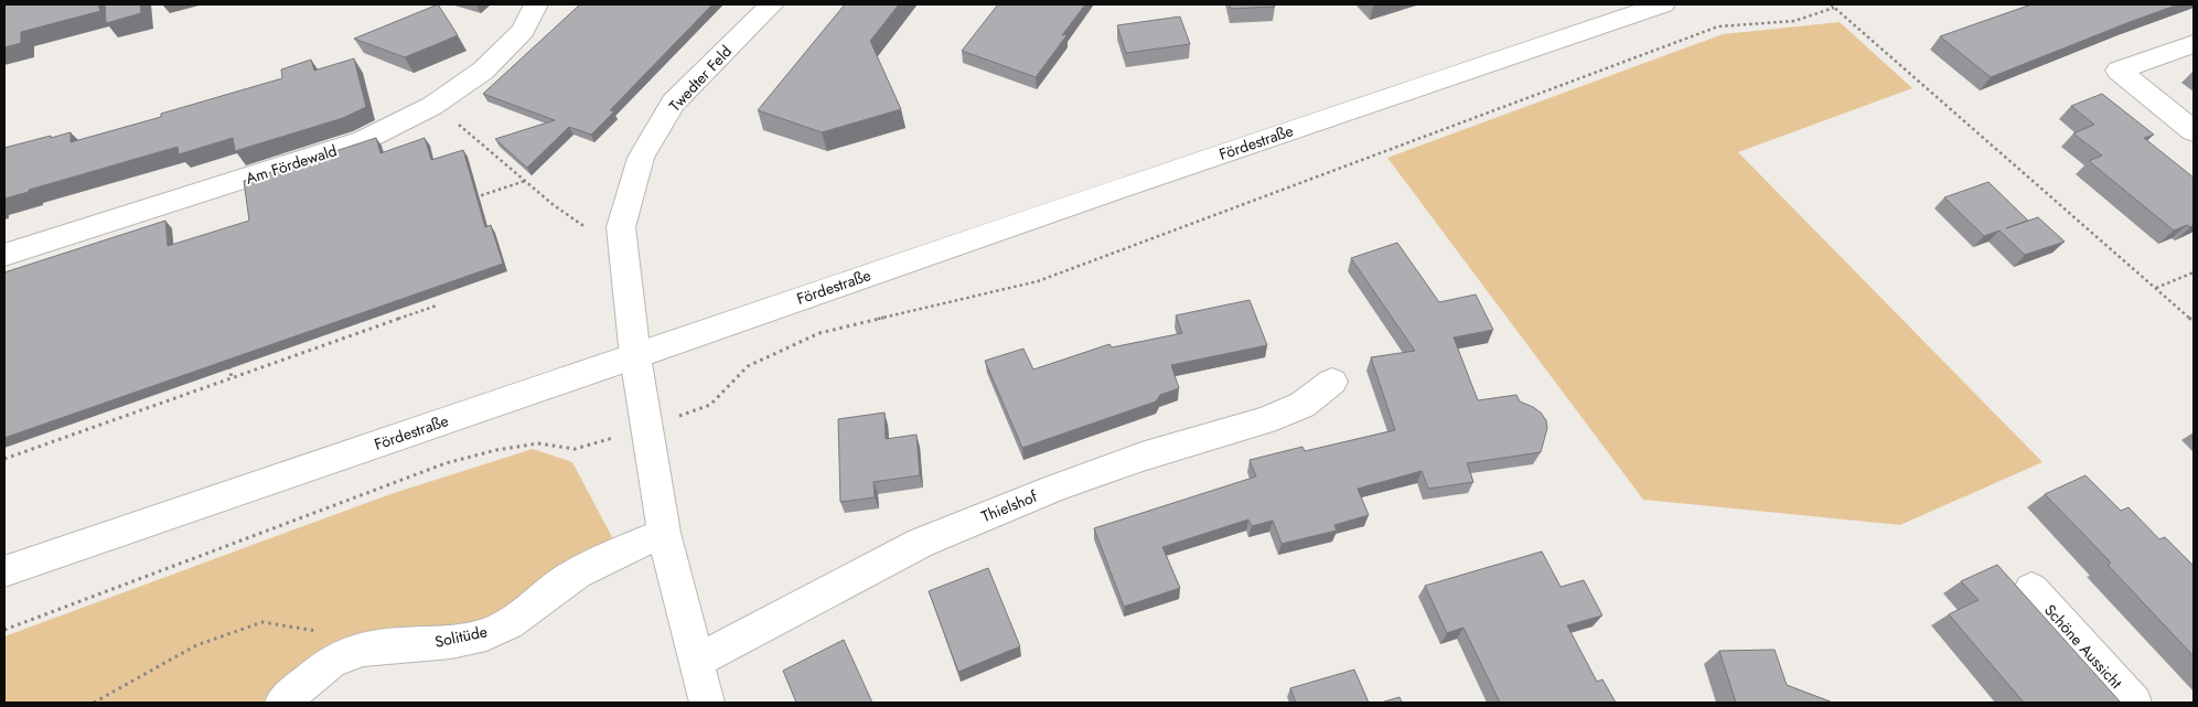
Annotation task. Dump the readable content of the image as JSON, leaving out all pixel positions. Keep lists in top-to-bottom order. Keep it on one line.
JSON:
{"streets":{"street":["Twedter Feld","Fördestraße","Am Fördewald","Thielshof","Solitüde","Schöne Aussicht"]},"crossings":[["Twedter Feld","Fördestraße"]]}
